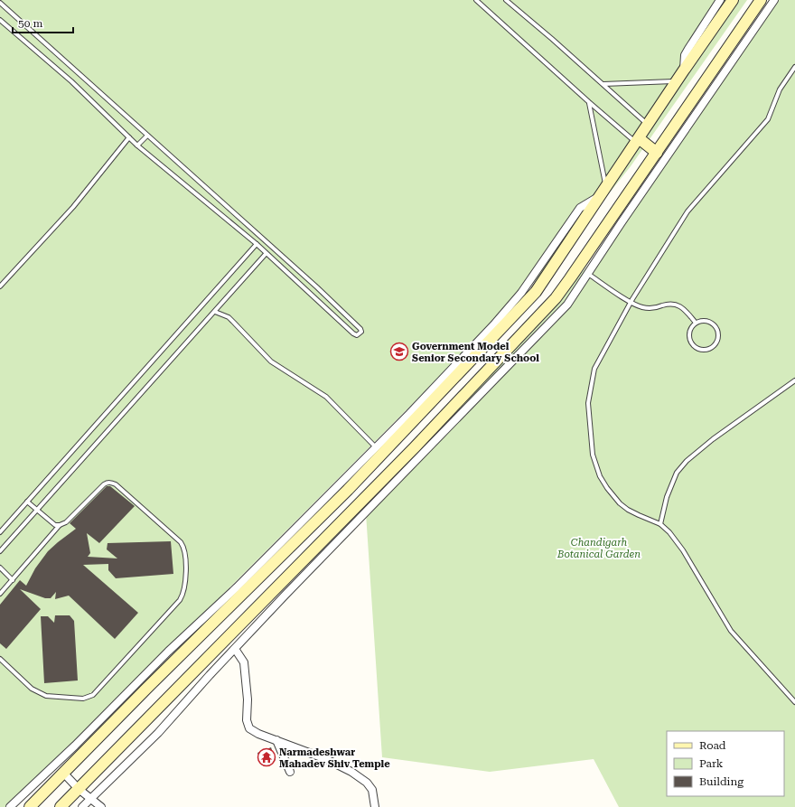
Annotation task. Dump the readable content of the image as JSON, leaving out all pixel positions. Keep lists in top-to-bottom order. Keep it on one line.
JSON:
{"parks":["Chandigarh Botanical Garden"],"places":{"school or university":["Government Model Senior Secondary School"],"temple":["Narmadeshwar Mahadev Shiv Temple"]},"legend":["Road","Park","Building"],"scale_bar":"50 m"}
